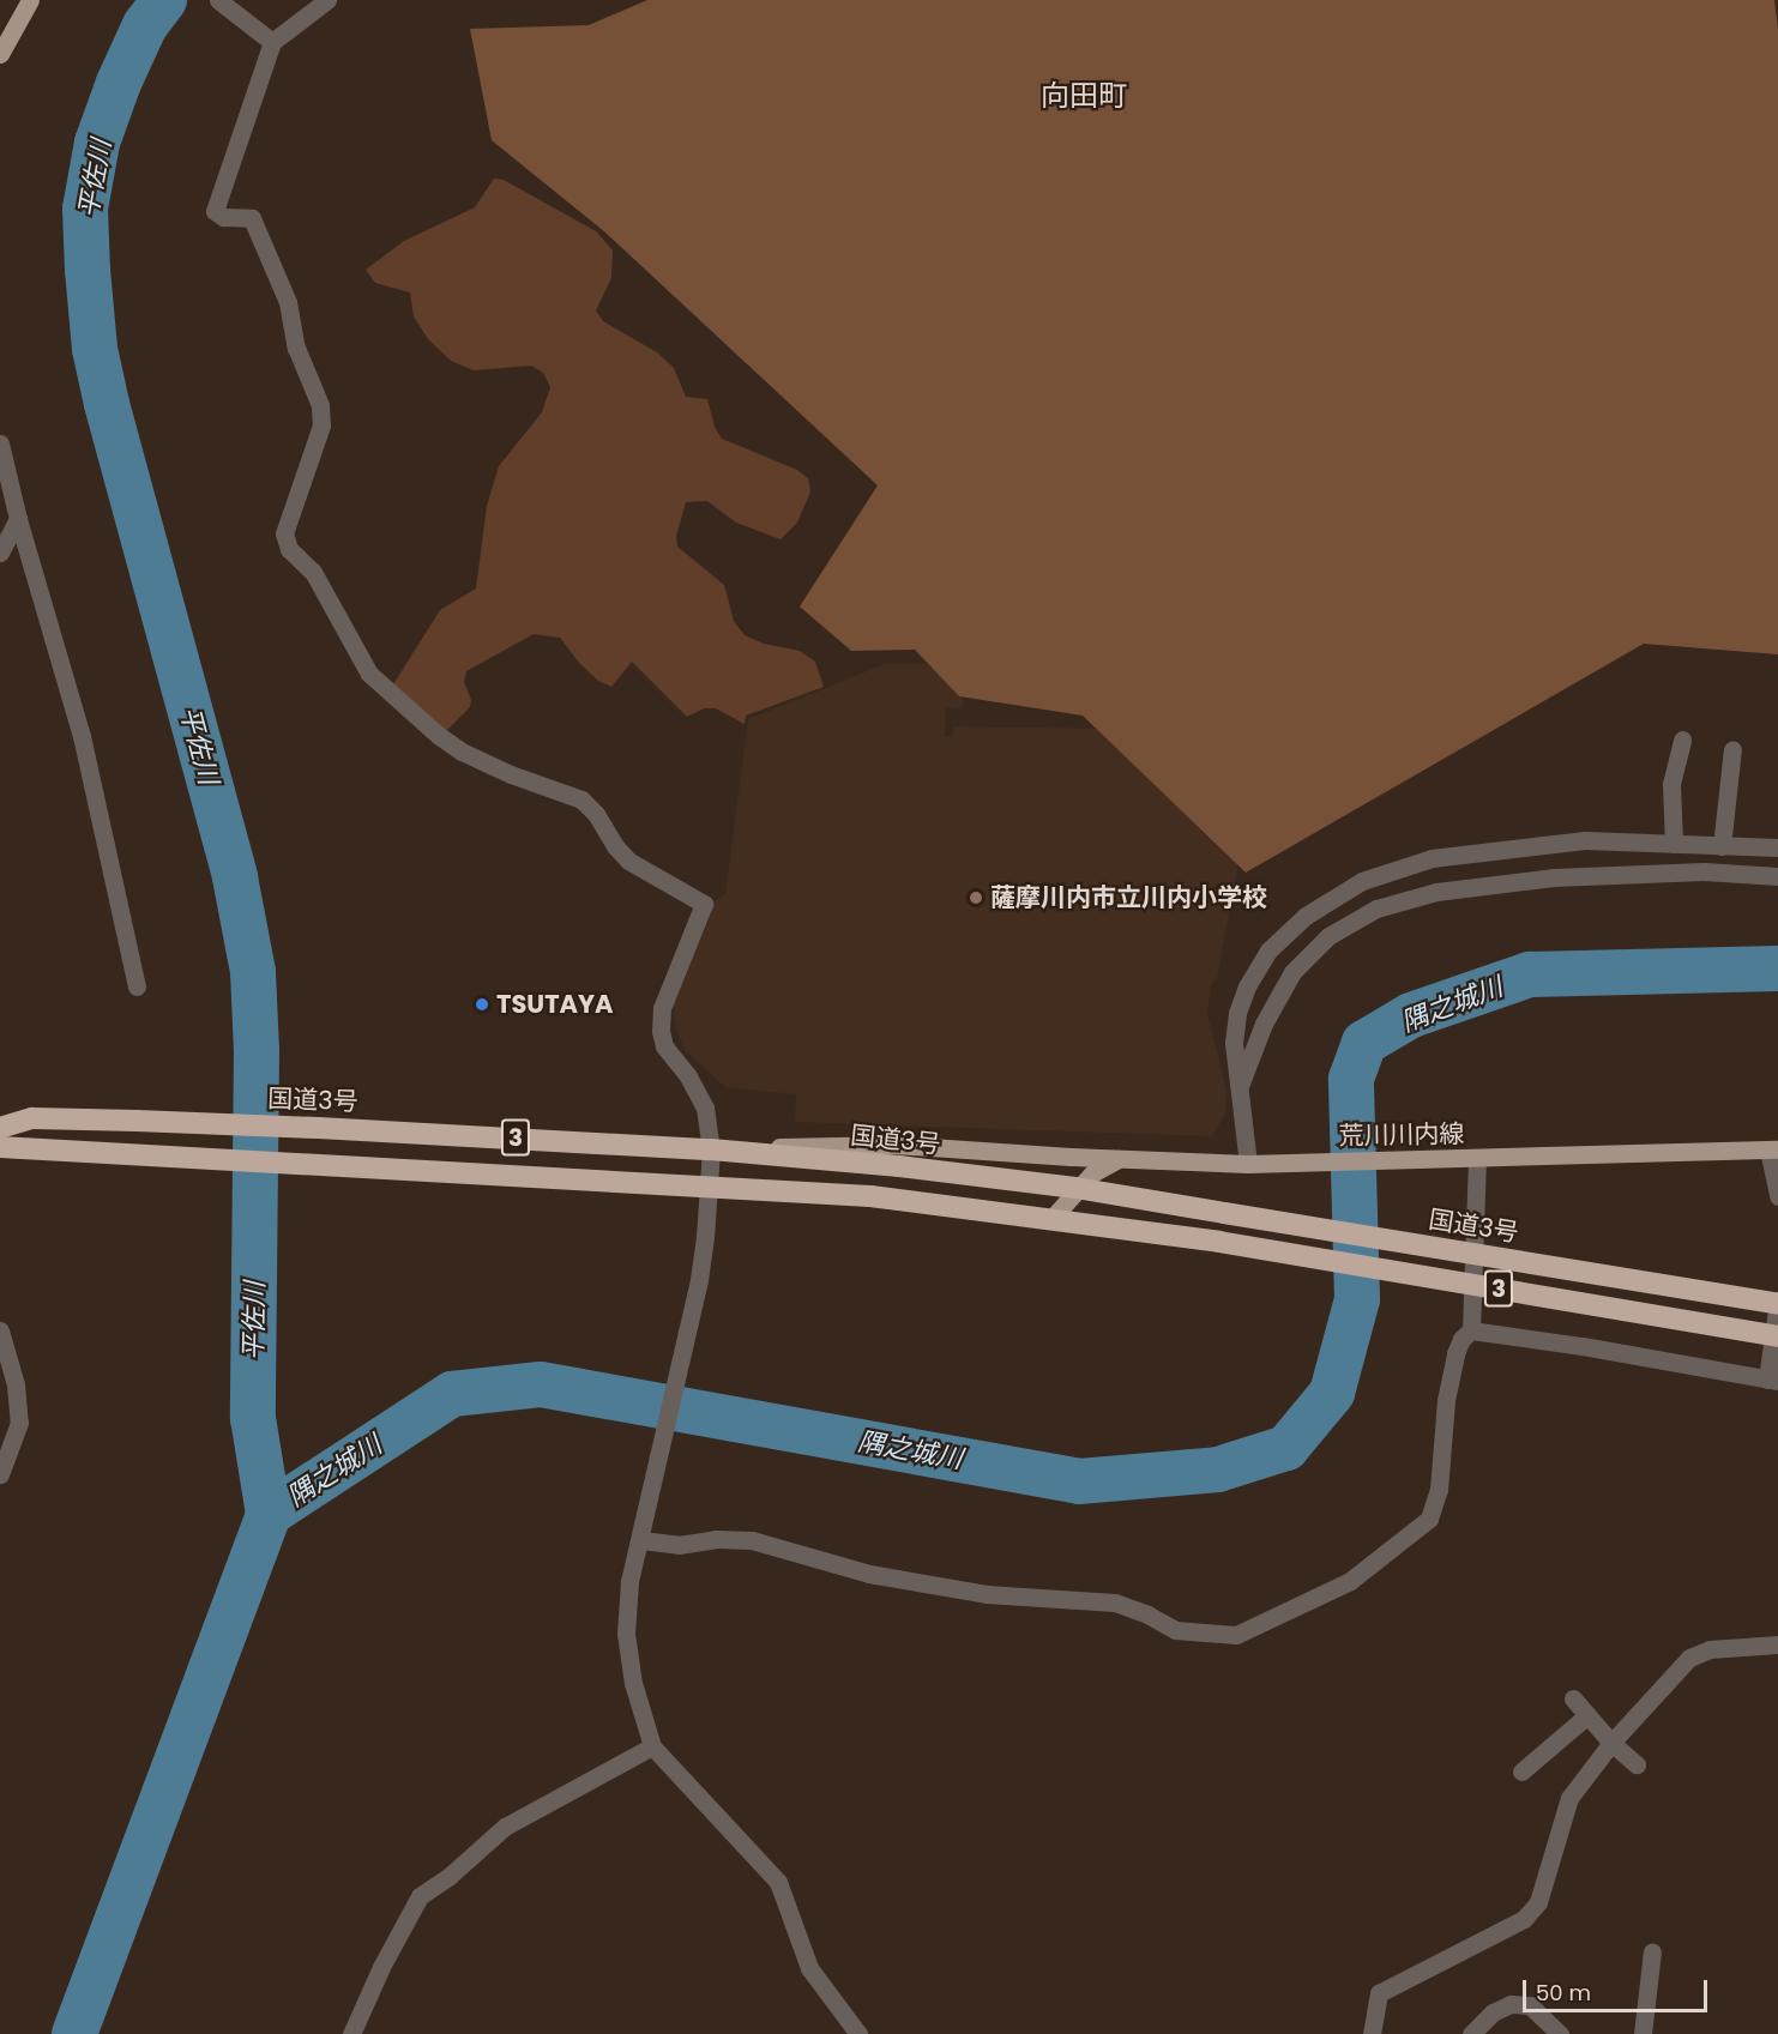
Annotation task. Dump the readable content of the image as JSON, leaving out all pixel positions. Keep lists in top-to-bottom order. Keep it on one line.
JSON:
{"streets":{"highway":["国道3号","3"],"main road":["荒川川内線"]},"crossings":[["国道3号","荒川川内線"]],"districts":["向田町"],"water":["平佐川","隅之城川"],"places":["薩摩川内市立川内小学校","TSUTAYA"],"scale_bar":"50 m"}
